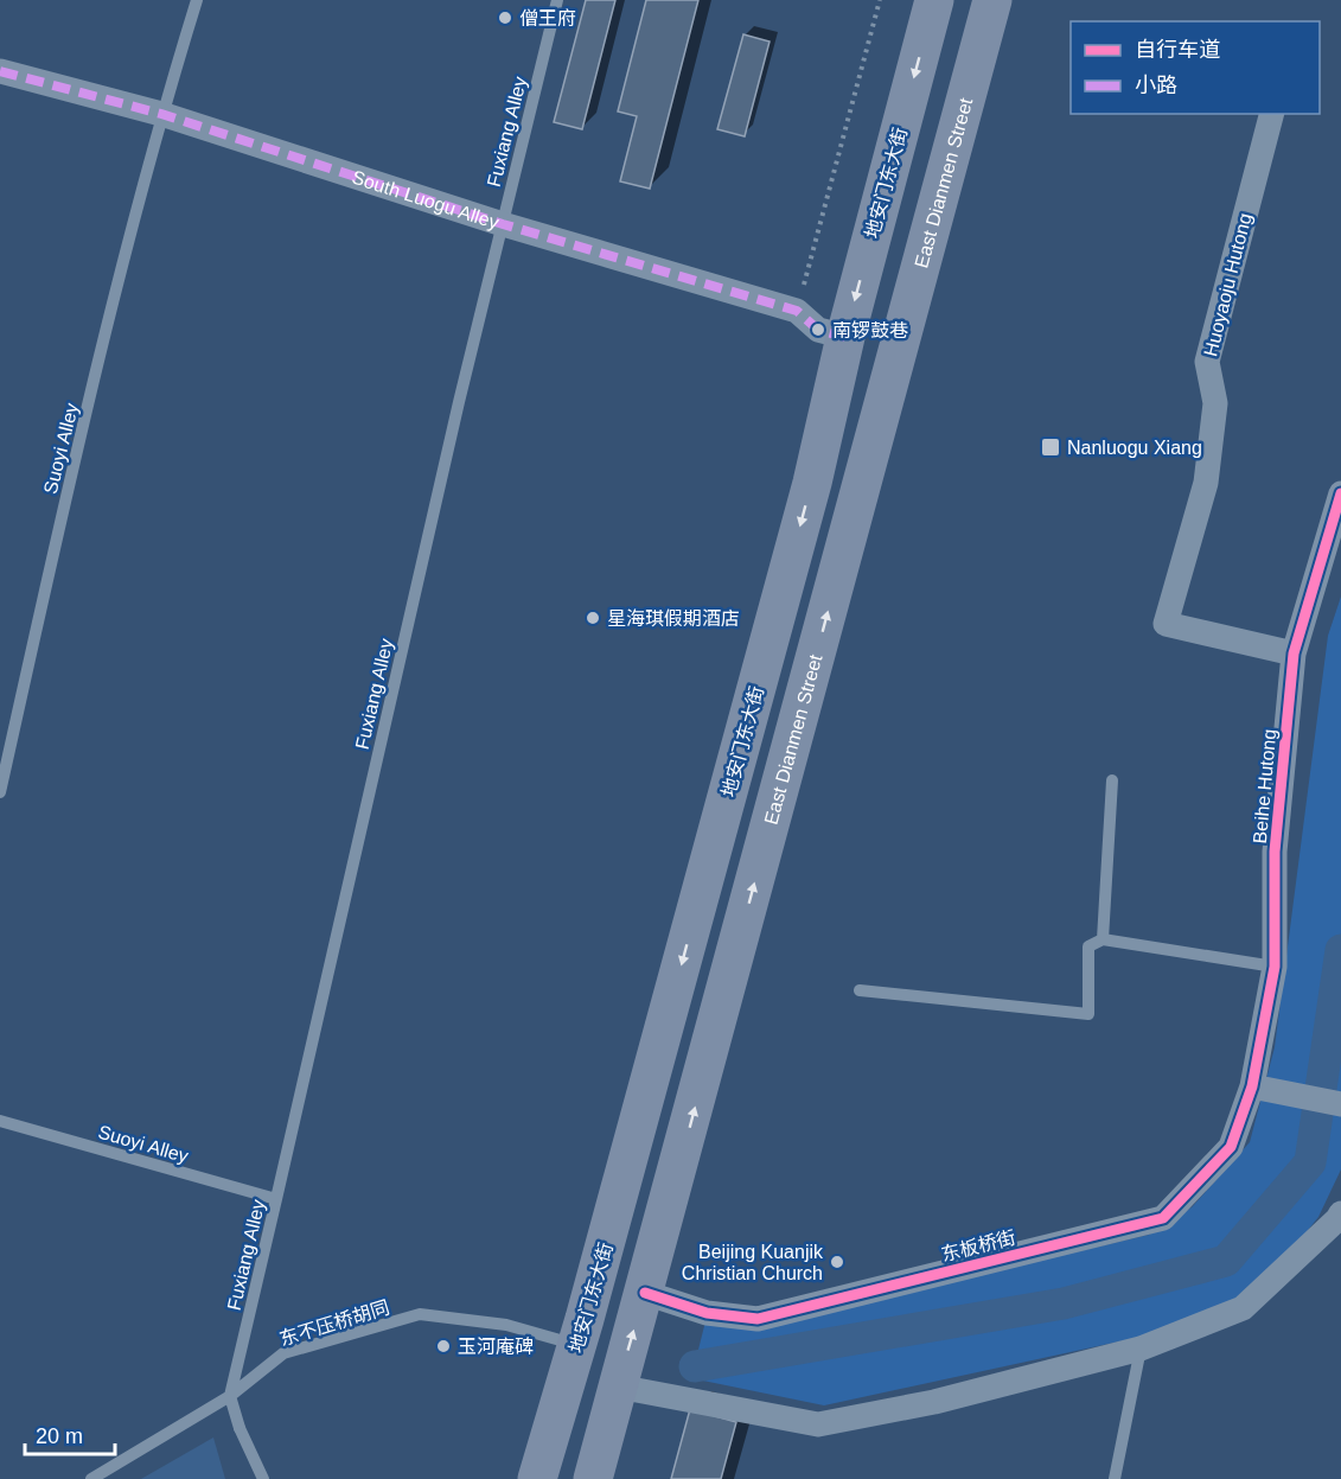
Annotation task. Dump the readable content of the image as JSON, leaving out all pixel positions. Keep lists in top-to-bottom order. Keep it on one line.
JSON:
{"streets":{"main road":["地安门东大街","East Dianmen Street"],"street":["South Luogu Alley","Huoyaoju Hutong","Beihe Hutong","东板桥街"],"lane":["Fuxiang Alley","Suoyi Alley","东不压桥胡同"]},"crossings":[["Fuxiang Alley","South Luogu Alley"],["Fuxiang Alley","Suoyi Alley"],["Fuxiang Alley","东不压桥胡同"],["地安门东大街","South Luogu Alley"],["地安门东大街","东不压桥胡同"],["East Dianmen Street","东板桥街"],["South Luogu Alley","Suoyi Alley"],["Huoyaoju Hutong","Beihe Hutong"],["Beihe Hutong","东板桥街"]],"one_way":["地安门东大街","East Dianmen Street"],"places":{"other":["僧王府","南锣鼓巷","星海琪假期酒店","Beijing Kuanjik Christian Church","玉河庵碑"],"transit":["Nanluogu Xiang"]},"legend":["自行车道","小路"],"scale_bar":"20 m"}
